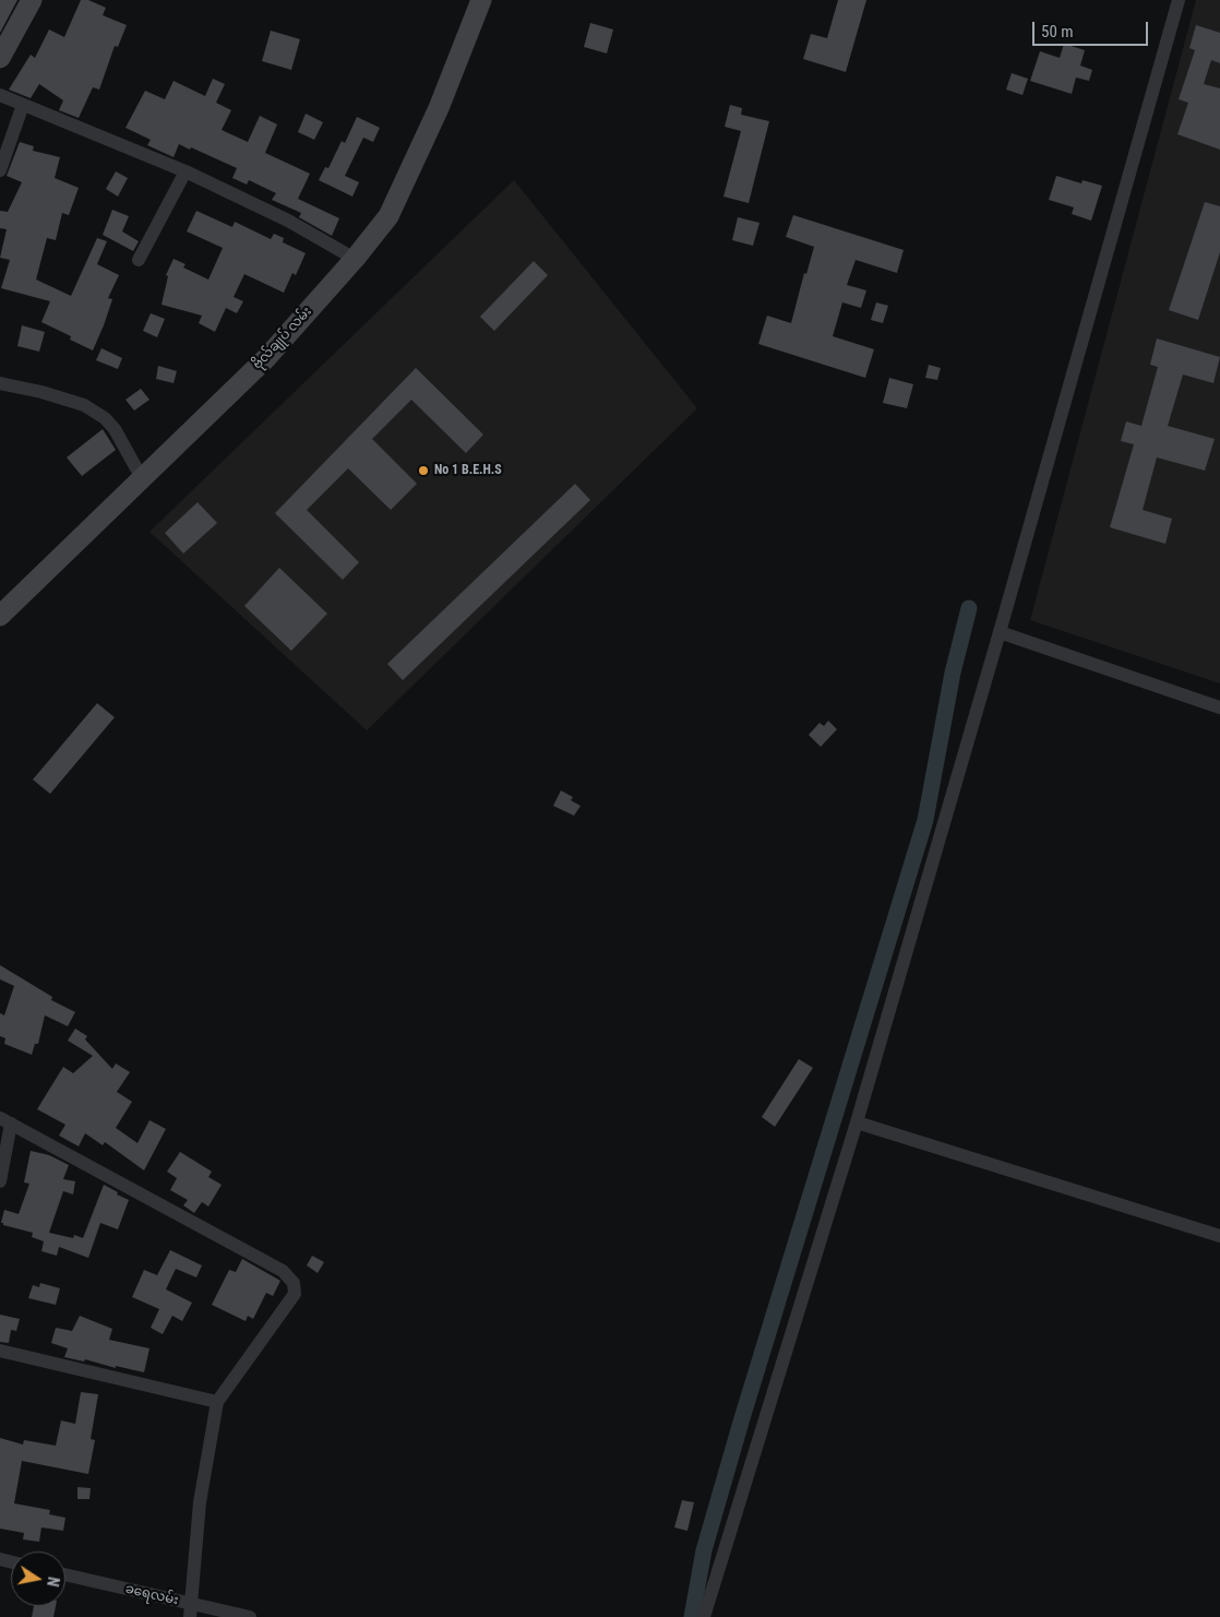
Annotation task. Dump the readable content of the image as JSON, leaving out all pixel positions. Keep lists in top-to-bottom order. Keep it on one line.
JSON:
{"streets":{"main road":["ဗိုလ်ချုပ် လမ်း"],"street":["ခရေလမ်း"]},"places":["No 1 B.E.H.S"],"scale_bar":"50 m","north":"right"}
